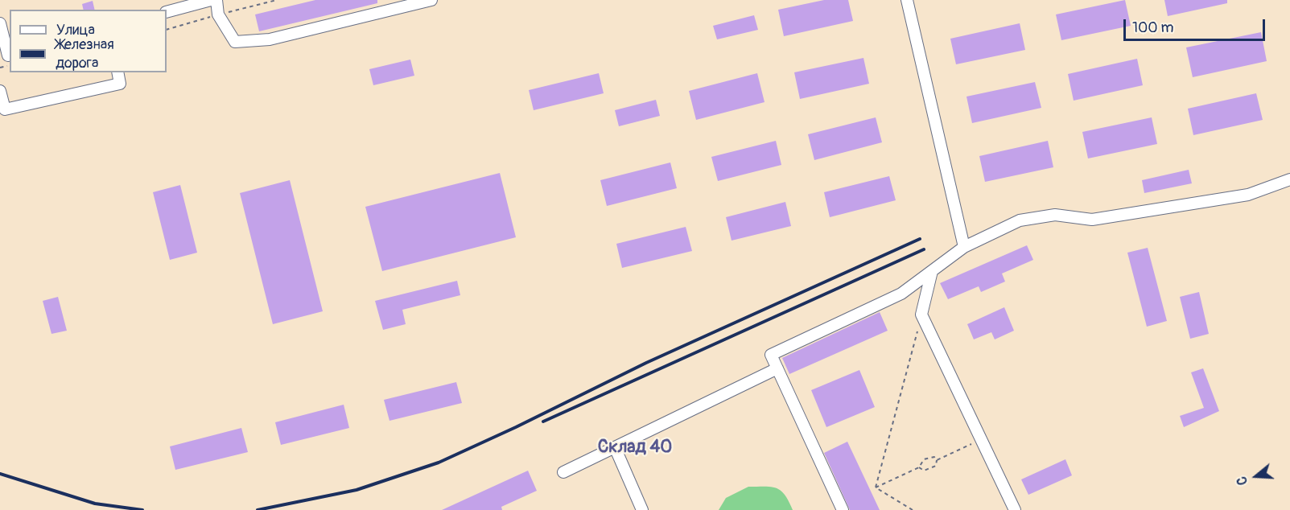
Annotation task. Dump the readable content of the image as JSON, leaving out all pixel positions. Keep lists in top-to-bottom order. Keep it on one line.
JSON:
{"districts":["Склад 40"],"legend":["Улица","Железная дорога"],"scale_bar":"100 m","north":"left"}
